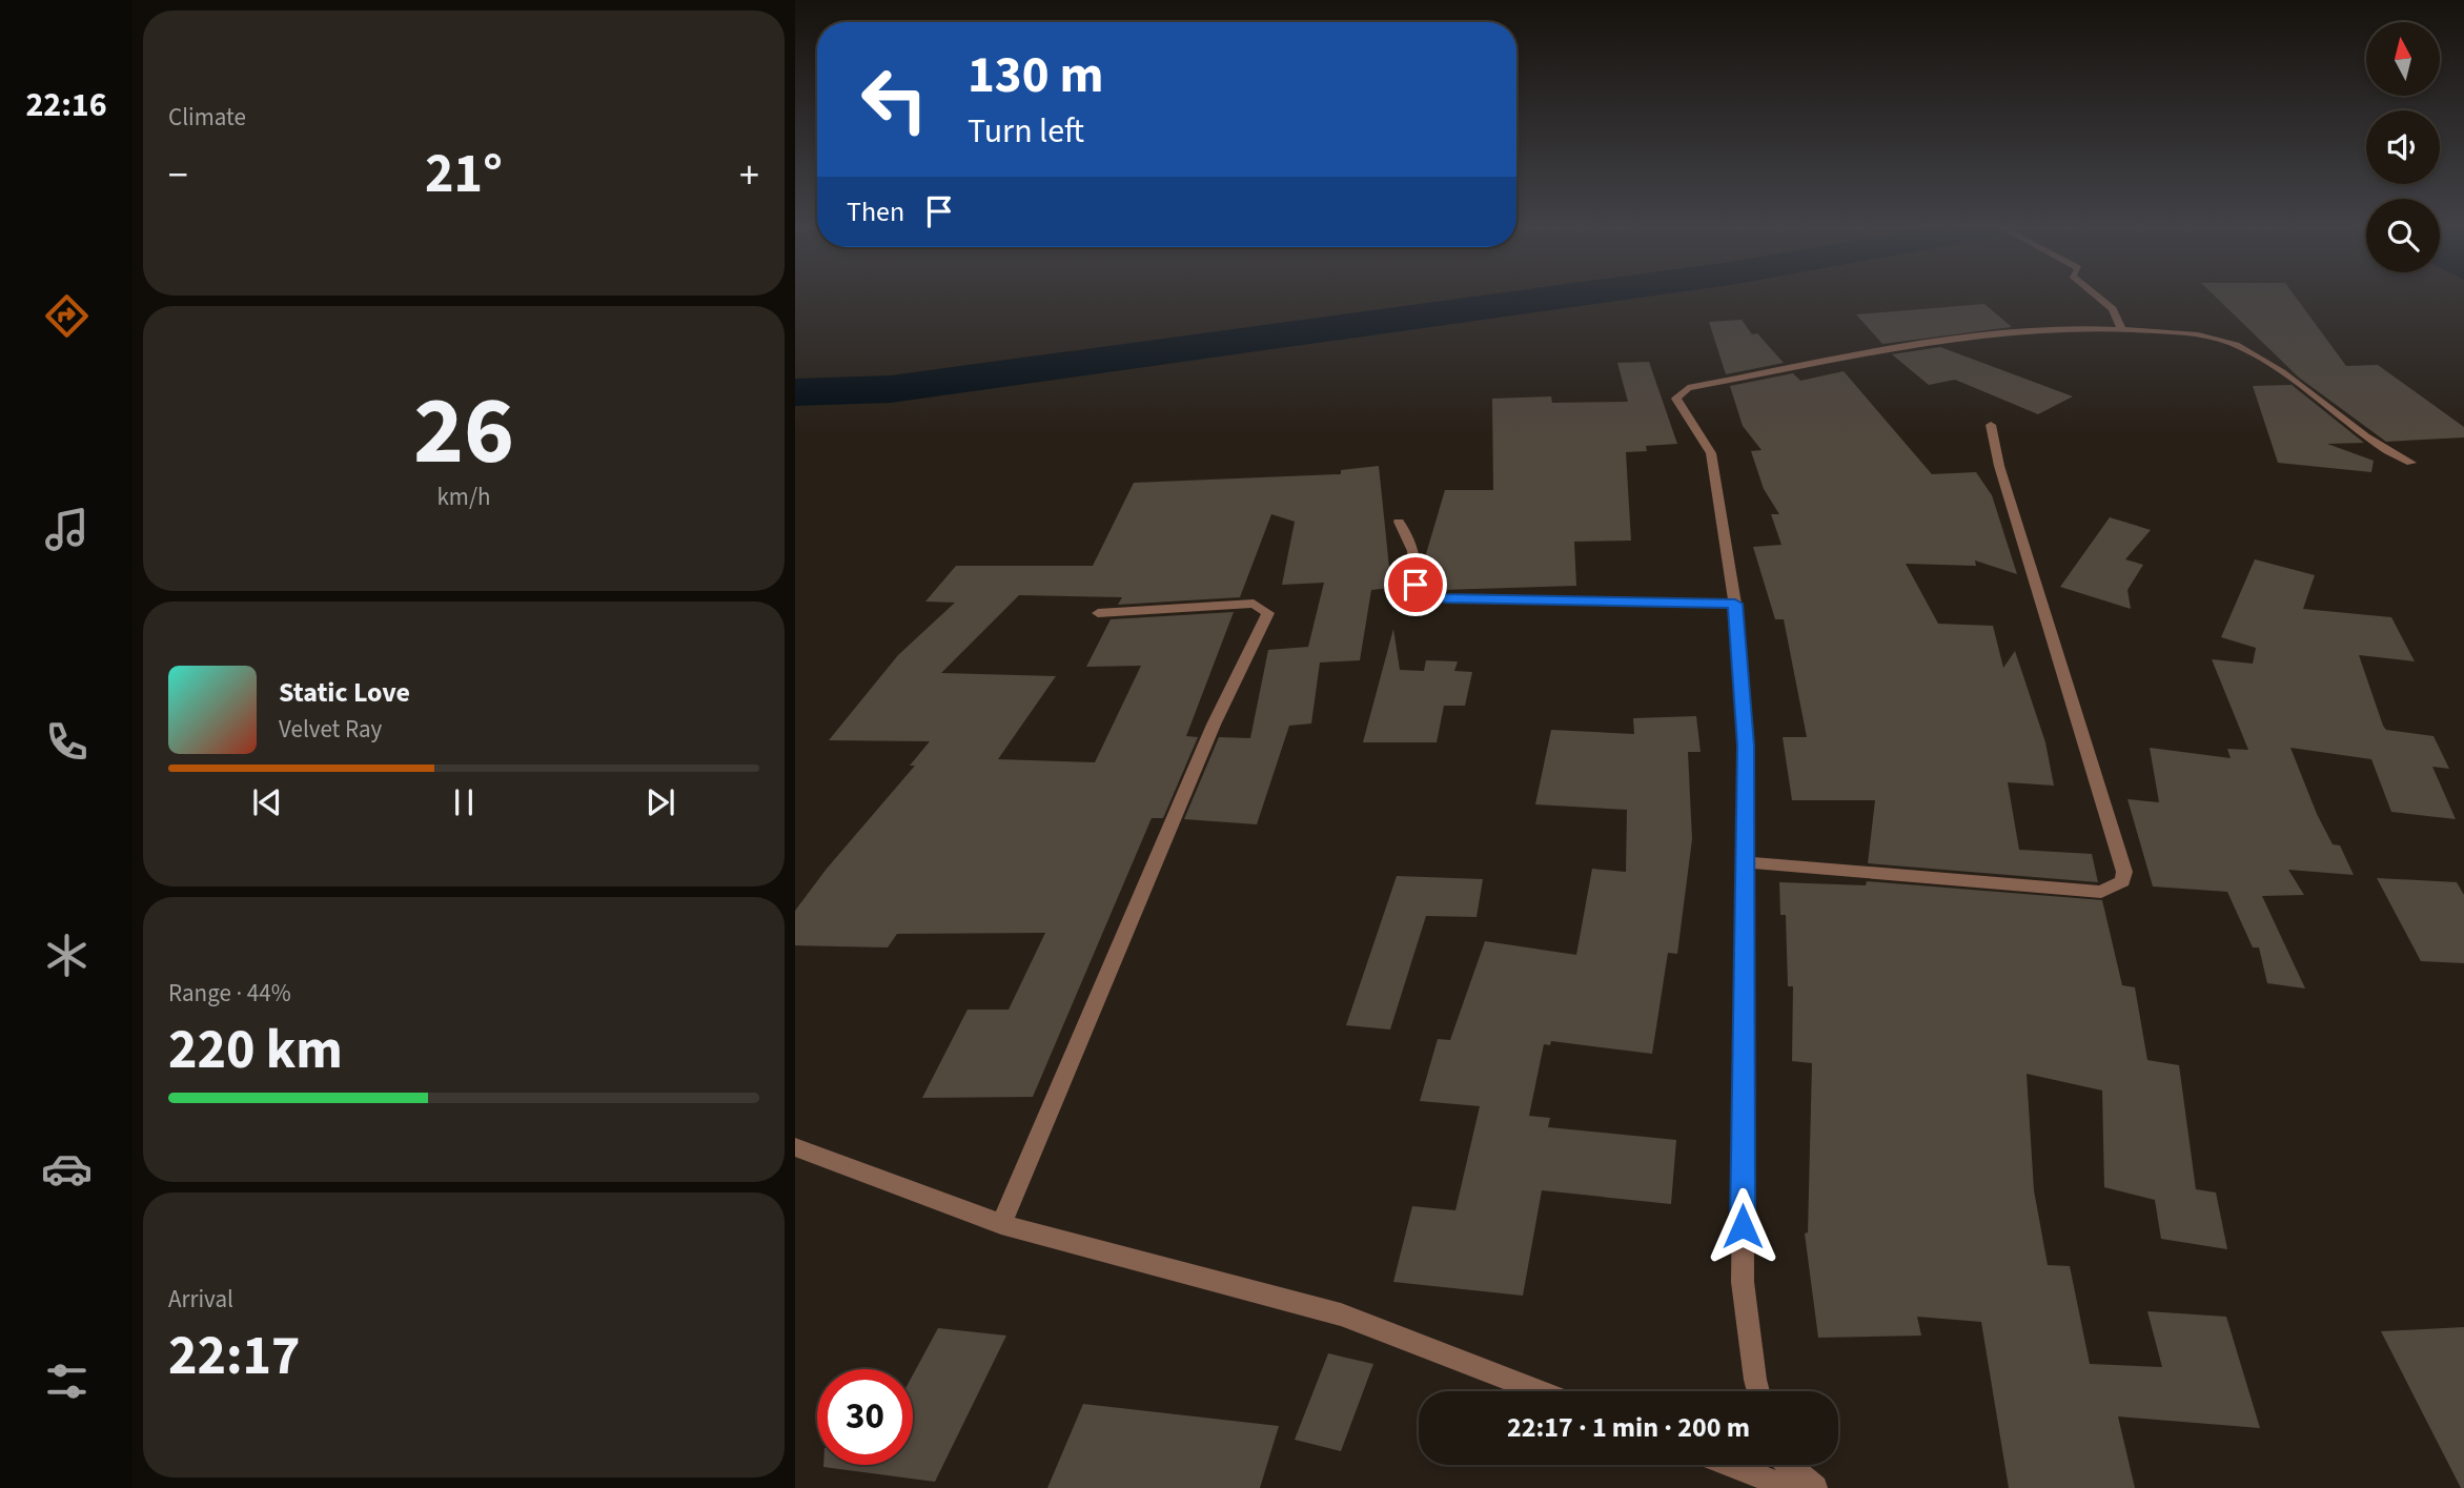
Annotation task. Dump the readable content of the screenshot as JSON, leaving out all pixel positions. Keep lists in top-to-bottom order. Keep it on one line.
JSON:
{"north":"top","page":{"tabs":"22:16","tile":["Climate",["26","km/h"],["Range · 44%","220 km"],["Arrival","22:17"]],"turn":["130 m","Turn left"],"heat":["−","21°","+"],"then":"Then","song":["Static Love","Velvet Ray"],"limit":"30","trip":"22:17 · 1 min · 200 m"}}
